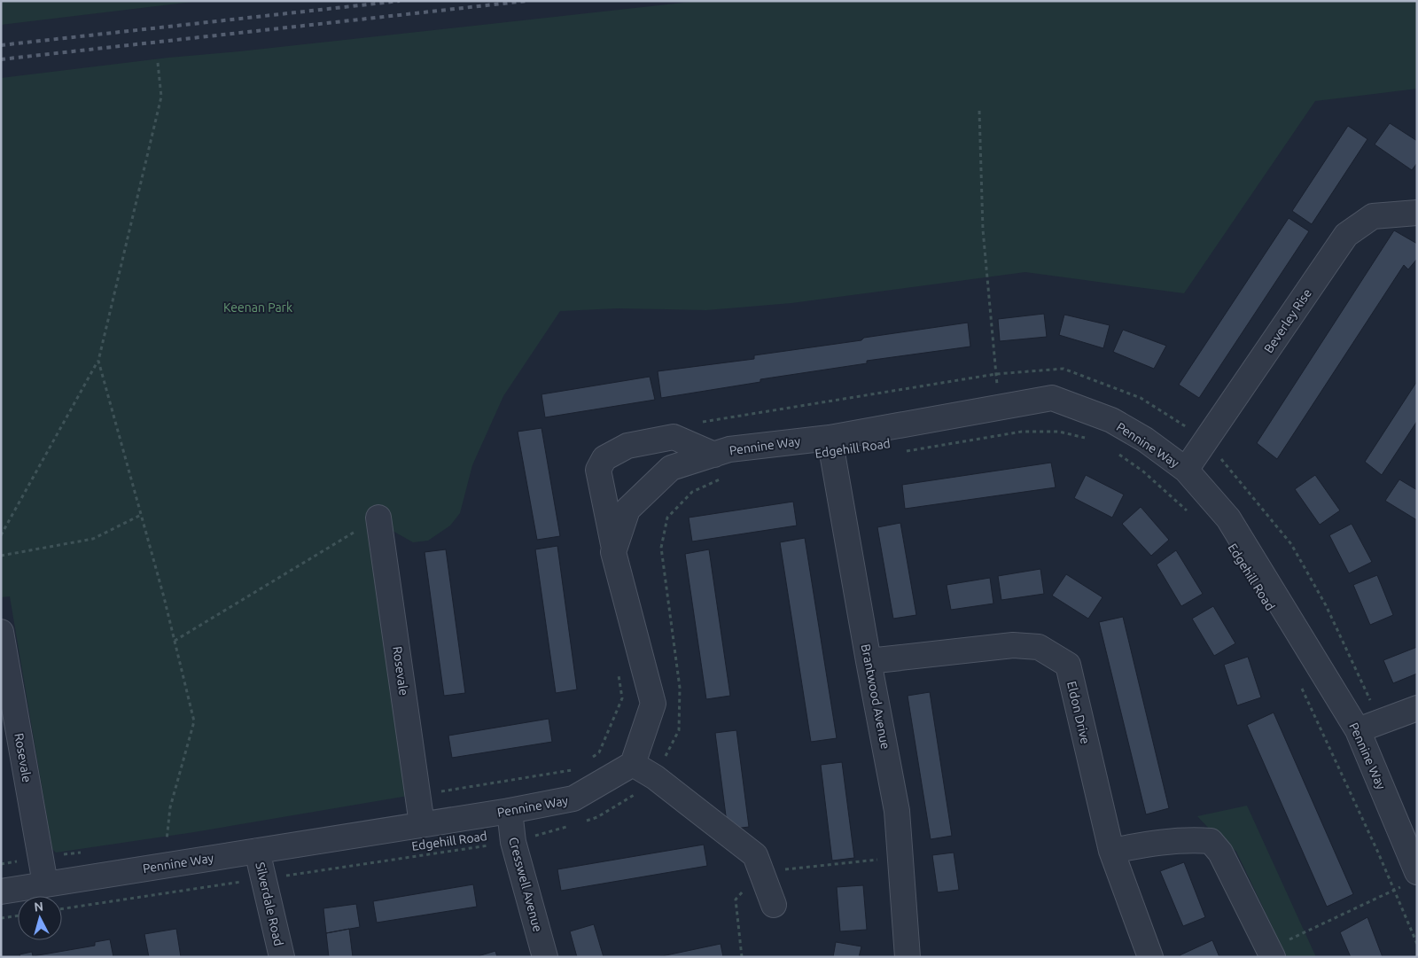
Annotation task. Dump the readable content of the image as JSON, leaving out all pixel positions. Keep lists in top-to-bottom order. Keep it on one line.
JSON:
{"streets":{"street":["Beverley Rise","Pennine Way","Rosevale","Brantwood Avenue","Eldon Drive","Cresswell Avenue","Silverdale Road"],"path":["Edgehill Road"]},"crossings":[["Beverley Rise","Pennine Way"],["Pennine Way","Rosevale"],["Pennine Way","Brantwood Avenue"],["Pennine Way","Cresswell Avenue"],["Pennine Way","Silverdale Road"],["Edgehill Road","Cresswell Avenue"],["Edgehill Road","Silverdale Road"],["Brantwood Avenue","Eldon Drive"]],"parks":["Keenan Park"],"north":"top"}
